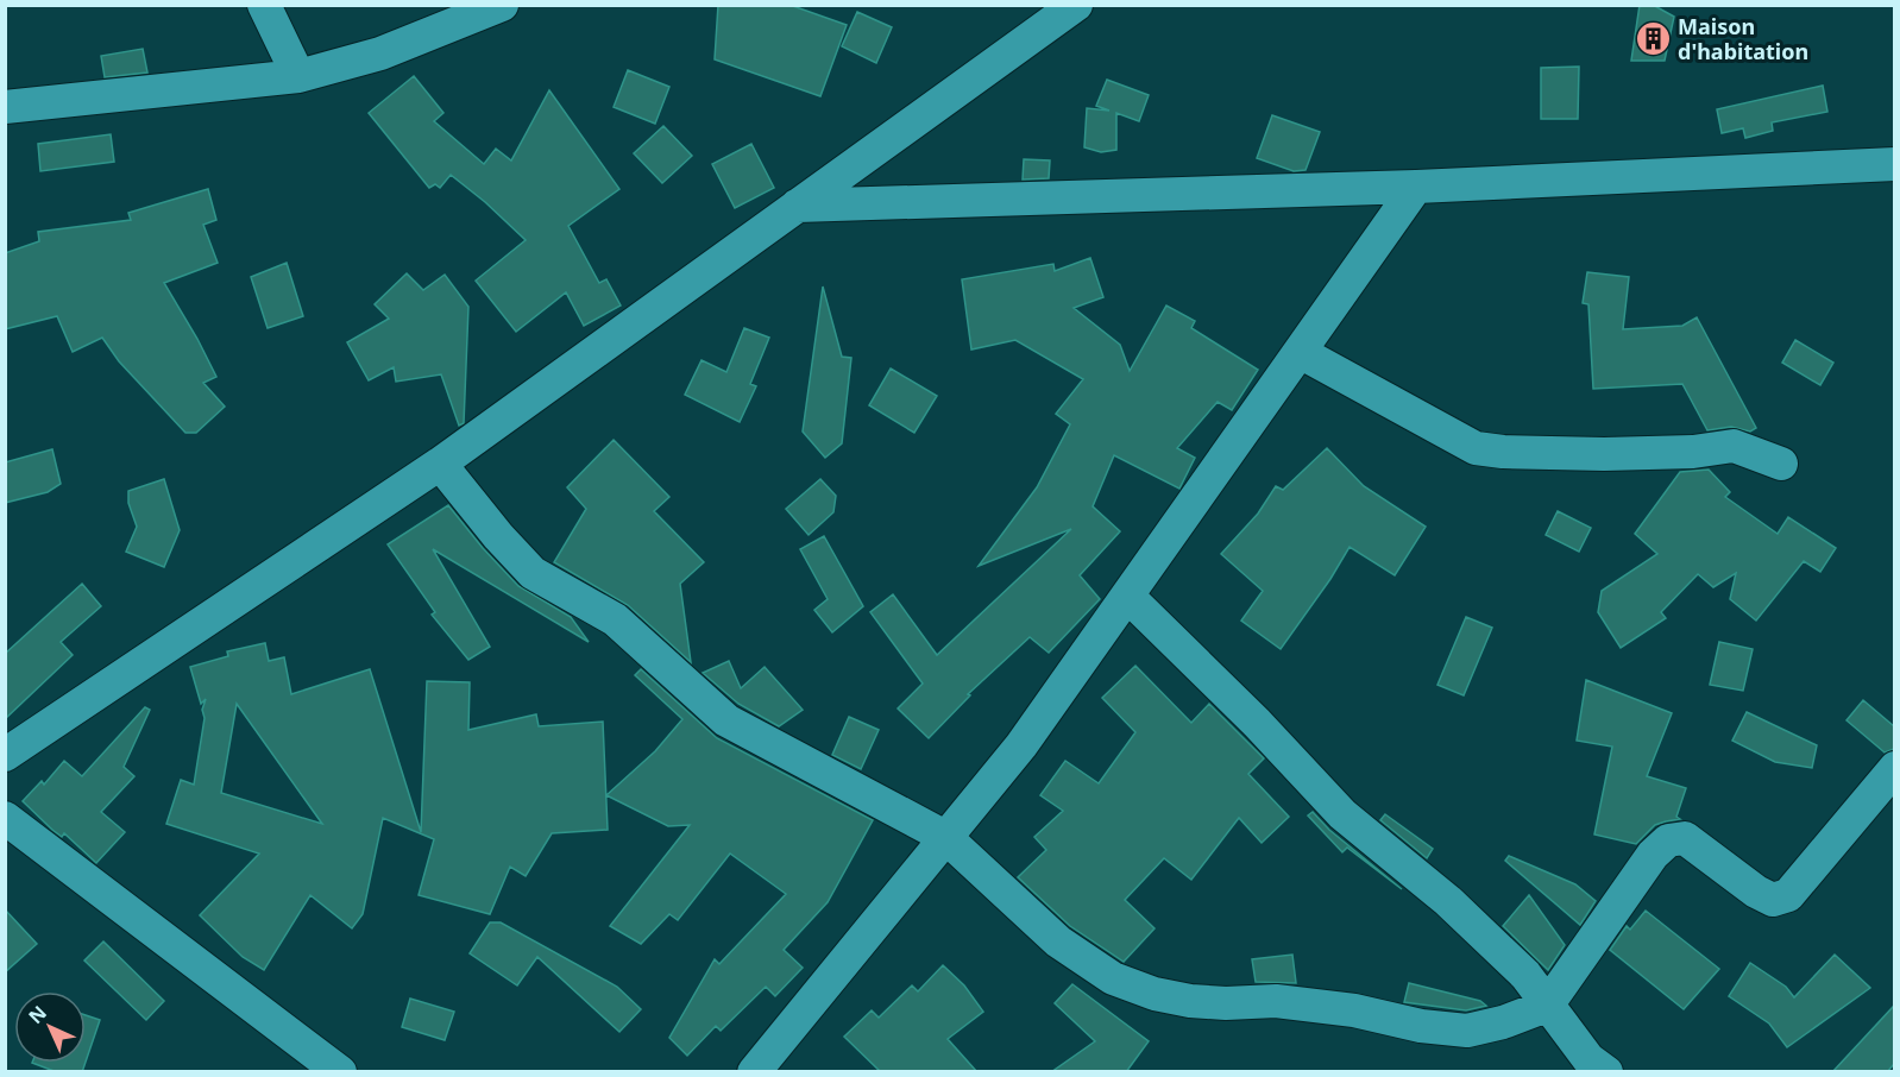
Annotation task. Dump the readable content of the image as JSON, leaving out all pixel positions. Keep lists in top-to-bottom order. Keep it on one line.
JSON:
{"places":{"building":["Maison d'habitation"]},"north":"top left"}
